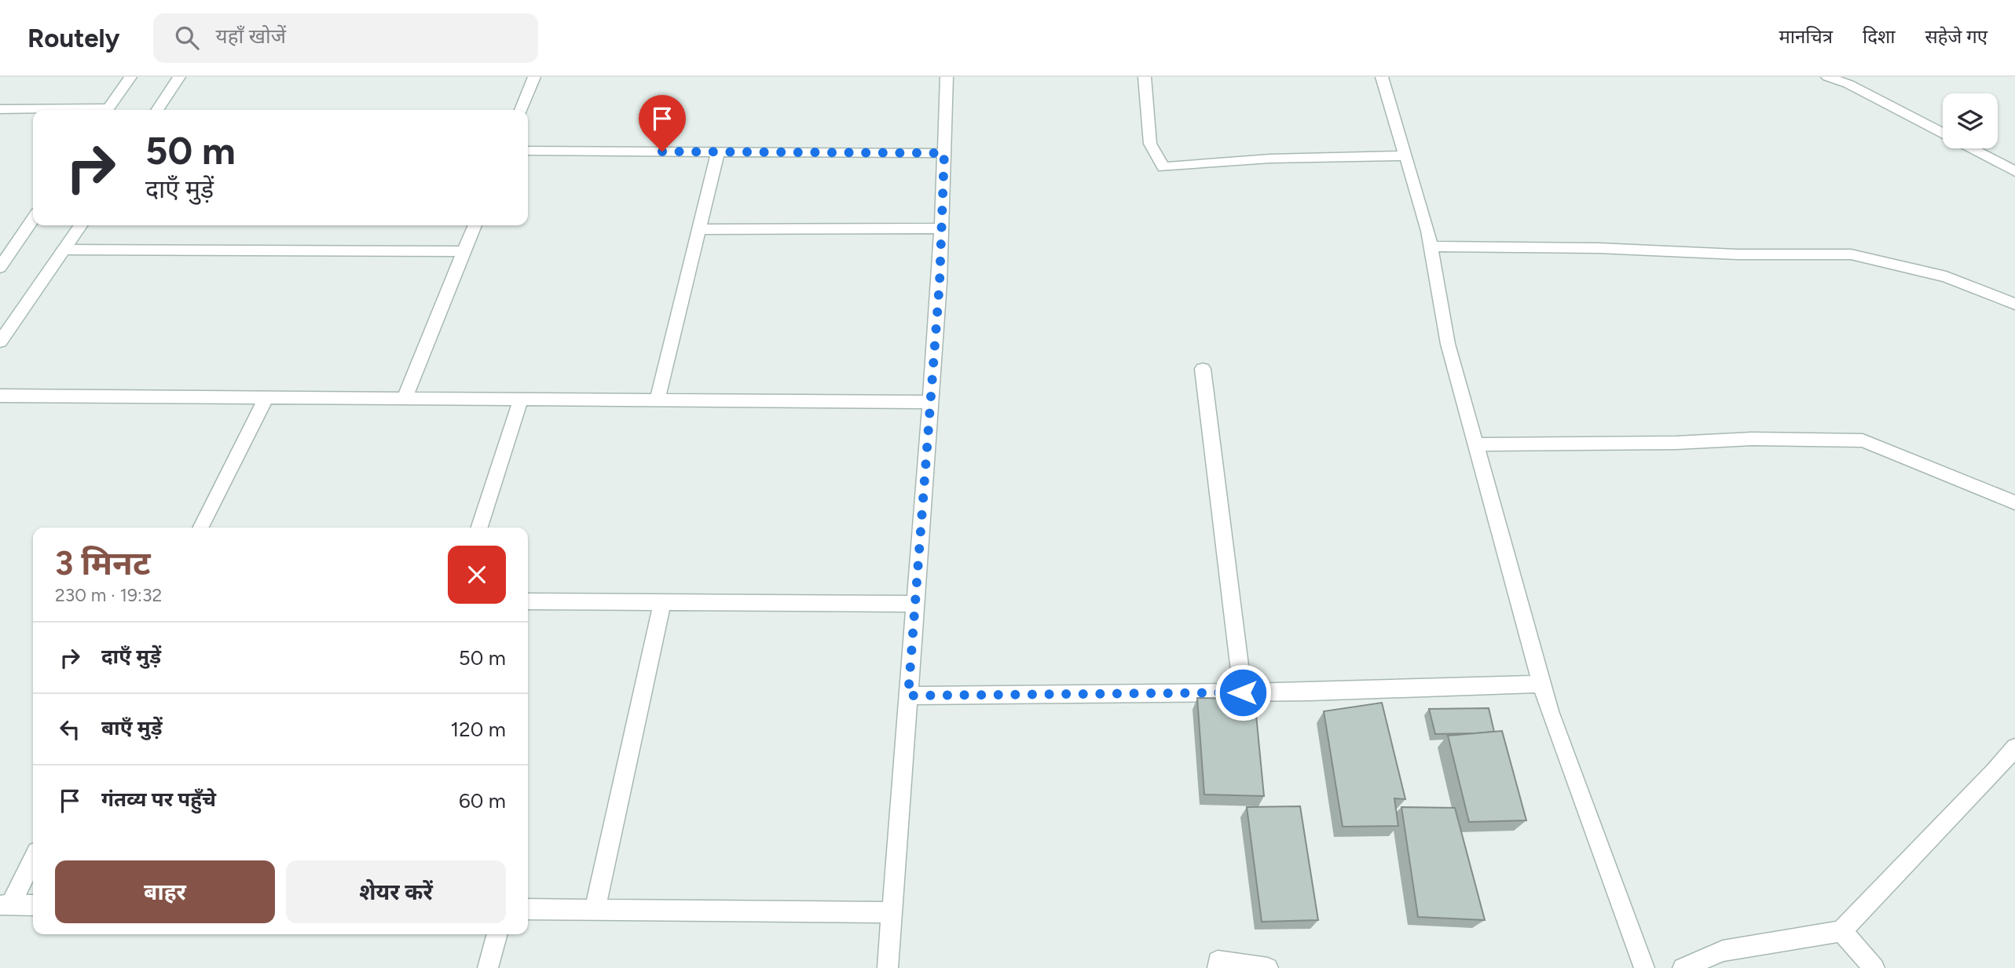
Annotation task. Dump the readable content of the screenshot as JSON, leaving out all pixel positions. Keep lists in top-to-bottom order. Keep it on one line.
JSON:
{"page":{"header":"Routely","search":"यहाँ खोजें","nav":["मानचित्र","दिशा","सहेजे गए"],"turn":["50 m","दाएँ मुड़ें"],"heading":["3 मिनट","230 m · 19:32"],"list":[{"name":"दाएँ मुड़ें","value":"50 m"},{"name":"बाएँ मुड़ें","value":"120 m"},{"name":"गंतव्य पर पहुँचे","value":"60 m"}],"buttons":["बाहर","शेयर करें"]}}
